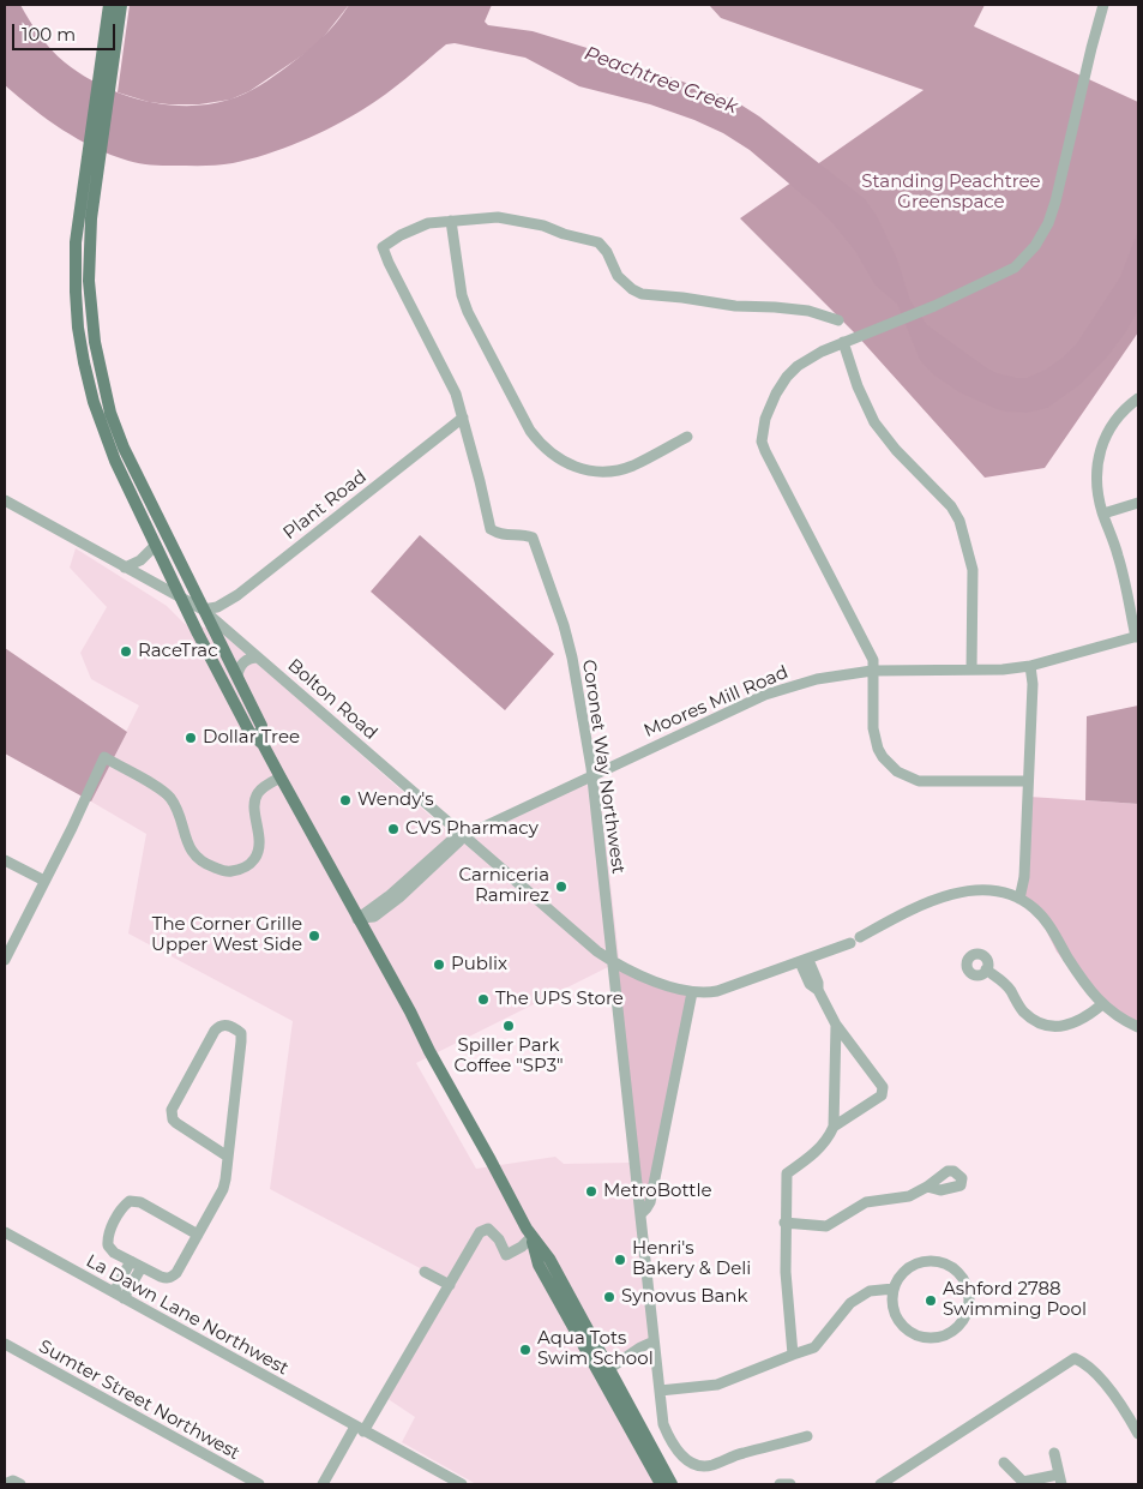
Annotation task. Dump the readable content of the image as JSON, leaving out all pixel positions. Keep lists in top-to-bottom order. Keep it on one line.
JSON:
{"streets":{"street":["Plant Road","Bolton Road","Moores Mill Road","Coronet Way Northwest","La Dawn Lane Northwest","Sumter Street Northwest"]},"crossings":[["Plant Road","Bolton Road"],["Plant Road","Coronet Way Northwest"],["Bolton Road","Moores Mill Road"],["Bolton Road","Coronet Way Northwest"],["Moores Mill Road","Coronet Way Northwest"]],"water":["Peachtree Creek"],"parks":["Standing Peachtree Greenspace"],"places":["RaceTrac","Dollar Tree","Wendy's","CVS Pharmacy","Carniceria Ramirez","The Corner Grille Upper West Side","Publix","The UPS Store","Spiller Park Coffee \"SP3\"","MetroBottle","Henri's Bakery & Deli","Synovus Bank","Ashford 2788 Swimming Pool","Aqua Tots Swim School"],"scale_bar":"100 m"}
